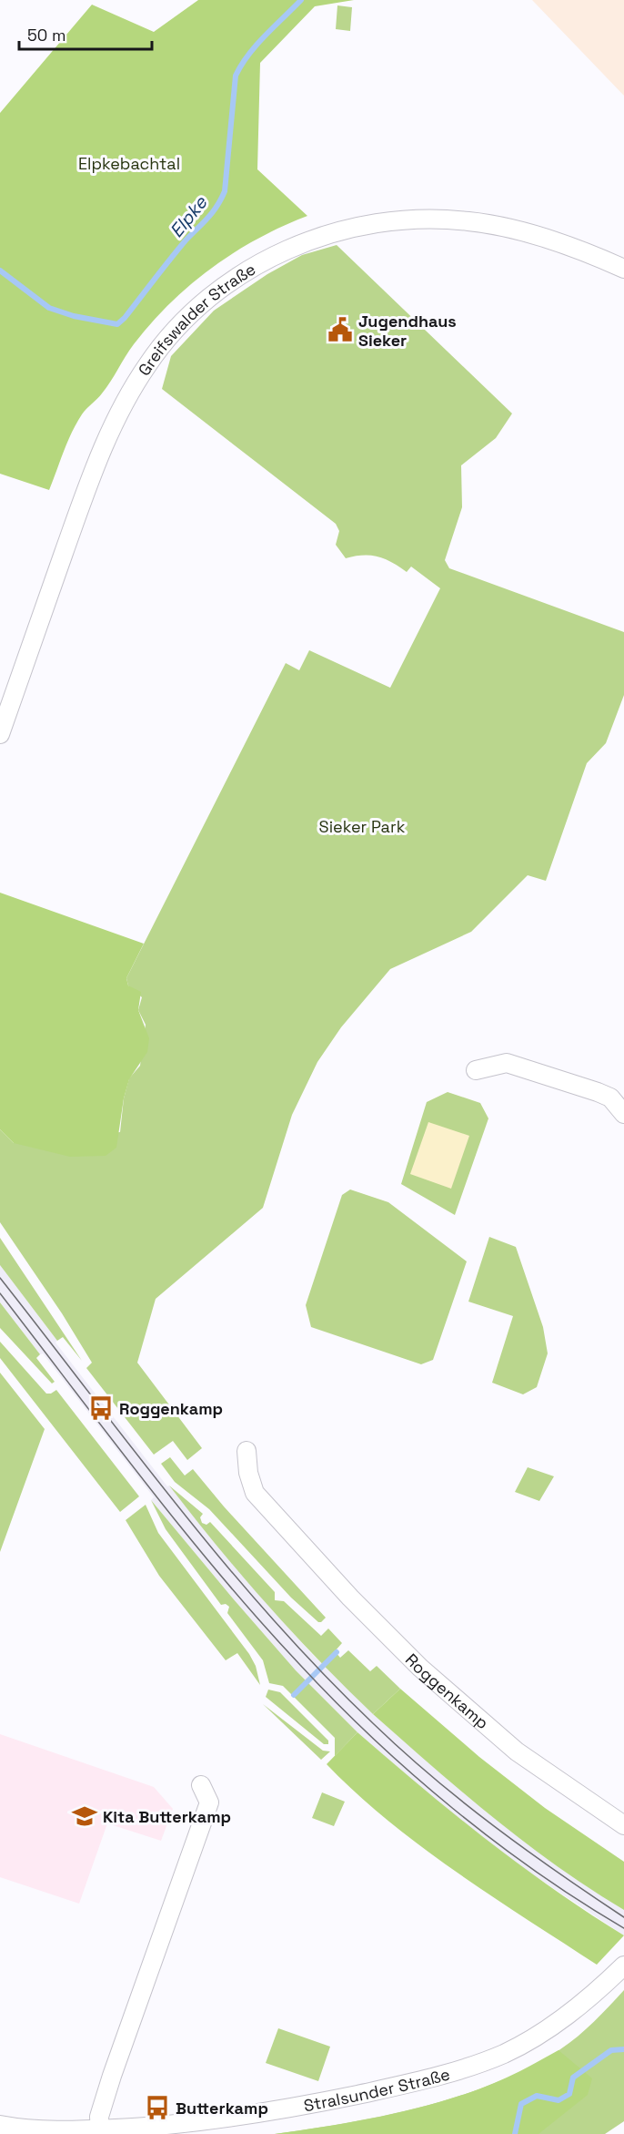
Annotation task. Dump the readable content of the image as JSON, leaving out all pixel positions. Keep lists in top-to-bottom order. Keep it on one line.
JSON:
{"streets":{"street":["Greifswalder Straße","Roggenkamp","Stralsunder Straße"]},"water":["Elpke"],"parks":["Elpkebachtal","Sieker Park"],"places":{"public building":["Jugendhaus Sieker"],"bus stop":["Roggenkamp","Butterkamp"],"school or university":["Kita Butterkamp"]},"scale_bar":"50 m"}
